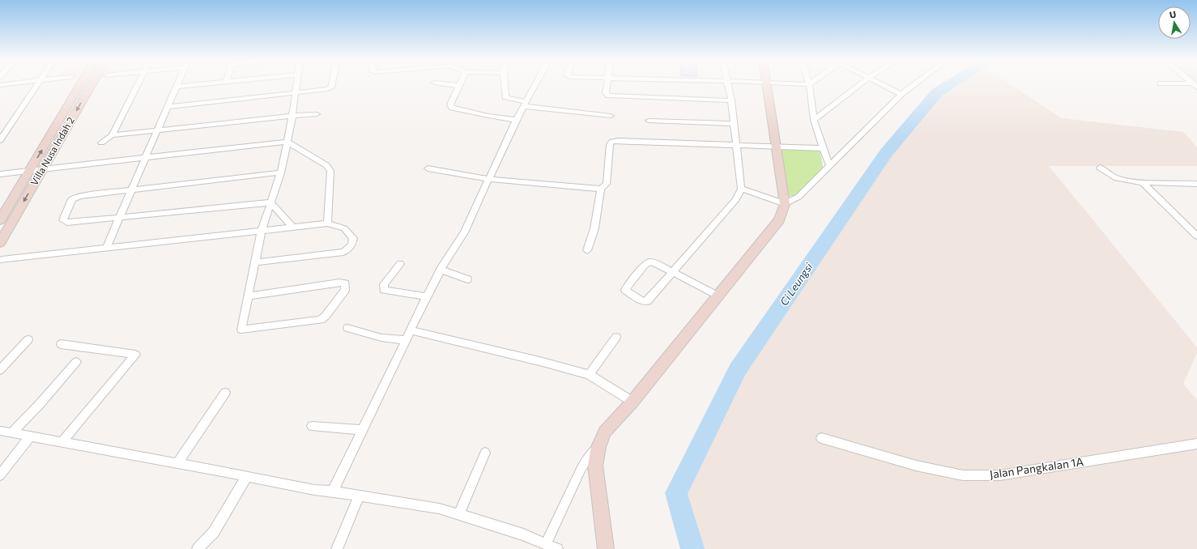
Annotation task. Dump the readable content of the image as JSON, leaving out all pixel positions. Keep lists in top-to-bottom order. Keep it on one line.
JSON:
{"streets":{"street":["Villa Nusa Indah 2","Jalan Pangkalan 1A"]},"water":["Ci Leungsi"],"north":"top"}
